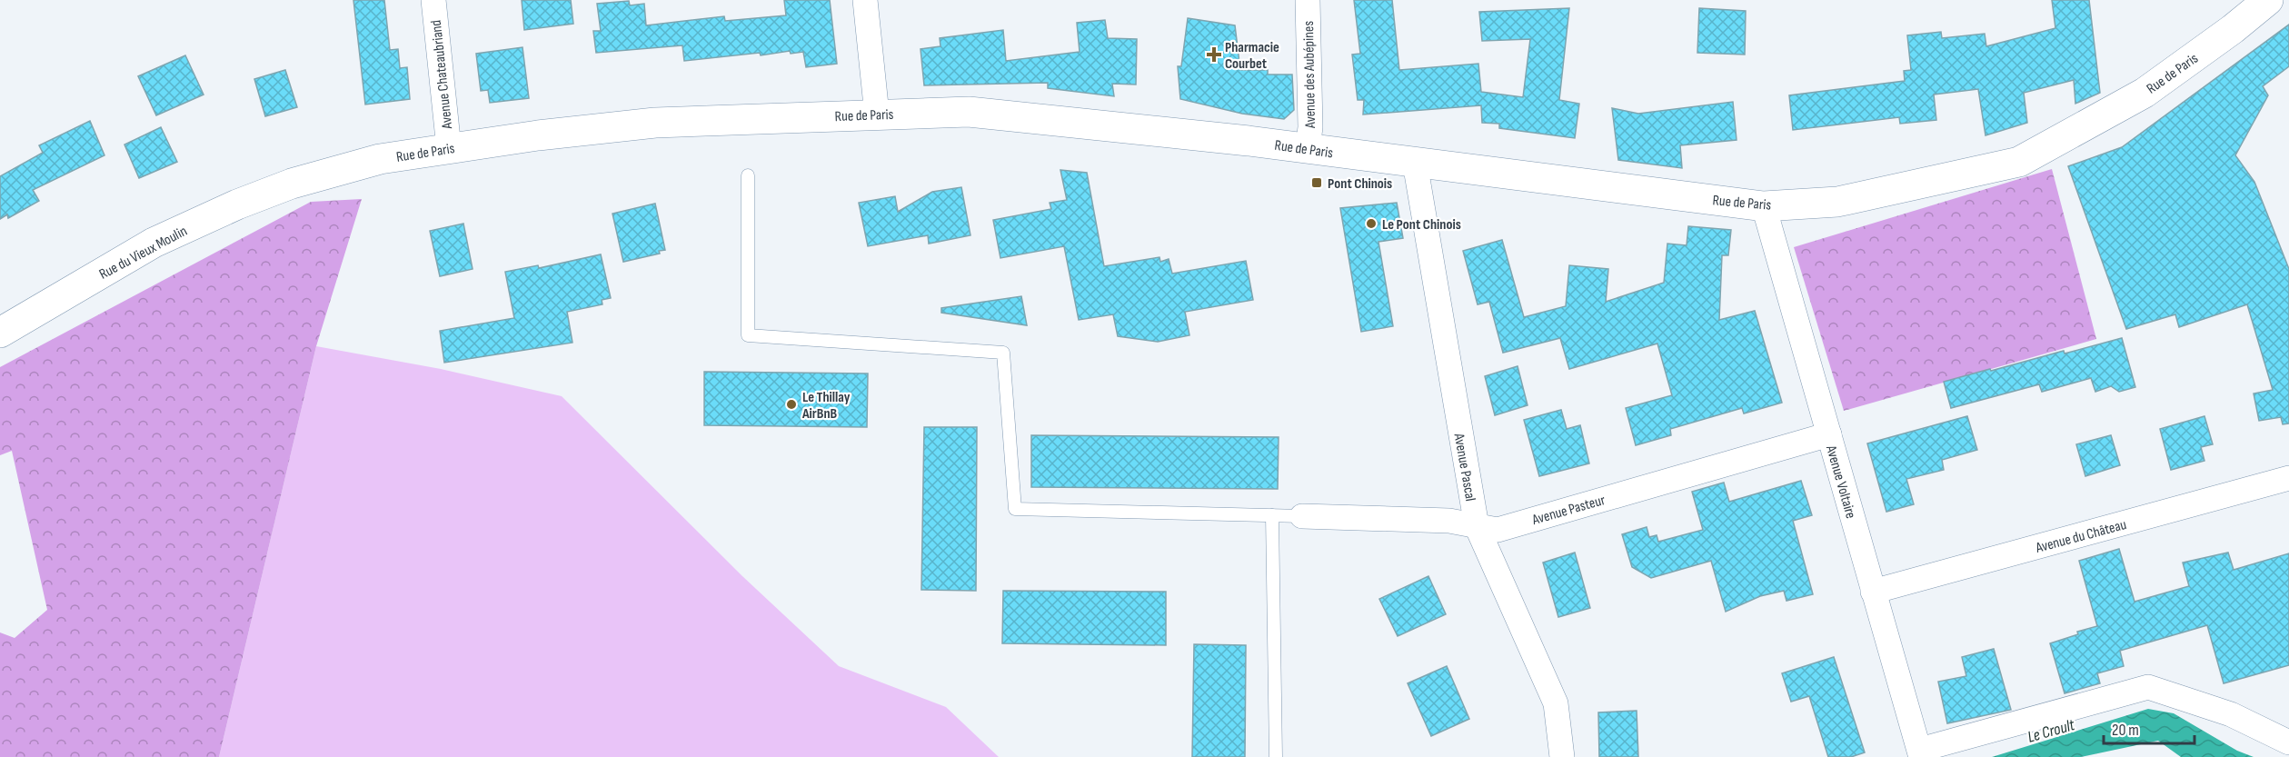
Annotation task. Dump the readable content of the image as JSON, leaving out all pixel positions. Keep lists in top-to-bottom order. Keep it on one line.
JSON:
{"streets":{"street":["Rue de Paris","Avenue Chateaubriand","Avenue des Aubépines","Rue du Vieux Moulin","Avenue Pascal","Avenue Voltaire","Avenue Pasteur","Avenue du Château"]},"crossings":[["Rue de Paris","Avenue Chateaubriand"],["Rue de Paris","Avenue des Aubépines"],["Rue de Paris","Rue du Vieux Moulin"],["Rue de Paris","Avenue Pascal"],["Rue de Paris","Avenue Voltaire"],["Avenue Pascal","Avenue Pasteur"],["Avenue Voltaire","Avenue Pasteur"],["Avenue Voltaire","Avenue du Château"]],"water":["Le Croult"],"places":{"health":["Pharmacie Courbet"],"transit":["Pont Chinois"],"other":["Le Pont Chinois","Le Thillay AirBnB"]},"scale_bar":"20 m"}
